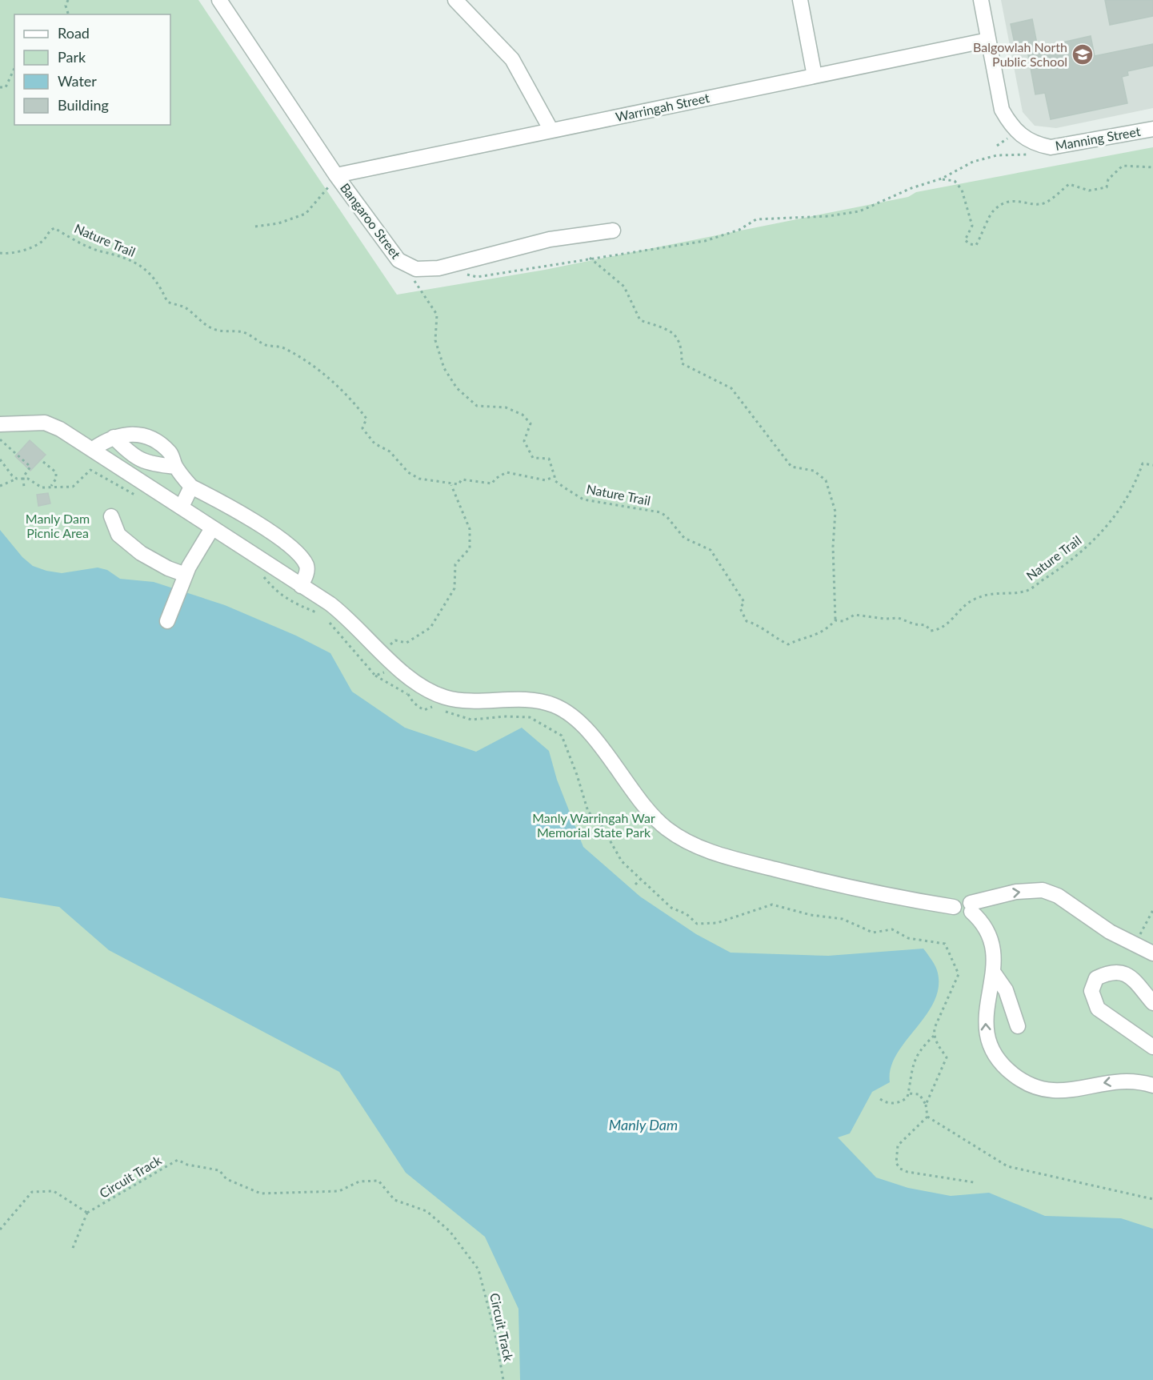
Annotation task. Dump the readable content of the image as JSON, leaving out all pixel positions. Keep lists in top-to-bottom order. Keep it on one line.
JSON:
{"streets":{"street":["Warringah Street","Manning Street","Bangaroo Street"],"path":["Nature Trail","Circuit Track"]},"crossings":[["Warringah Street","Manning Street"],["Warringah Street","Bangaroo Street"]],"water":["Manly Dam"],"parks":["Manly Dam Picnic Area","Manly Warringah War Memorial State Park"],"places":{"school or university":["Balgowlah North Public School"]},"legend":["Road","Park","Water","Building"]}
